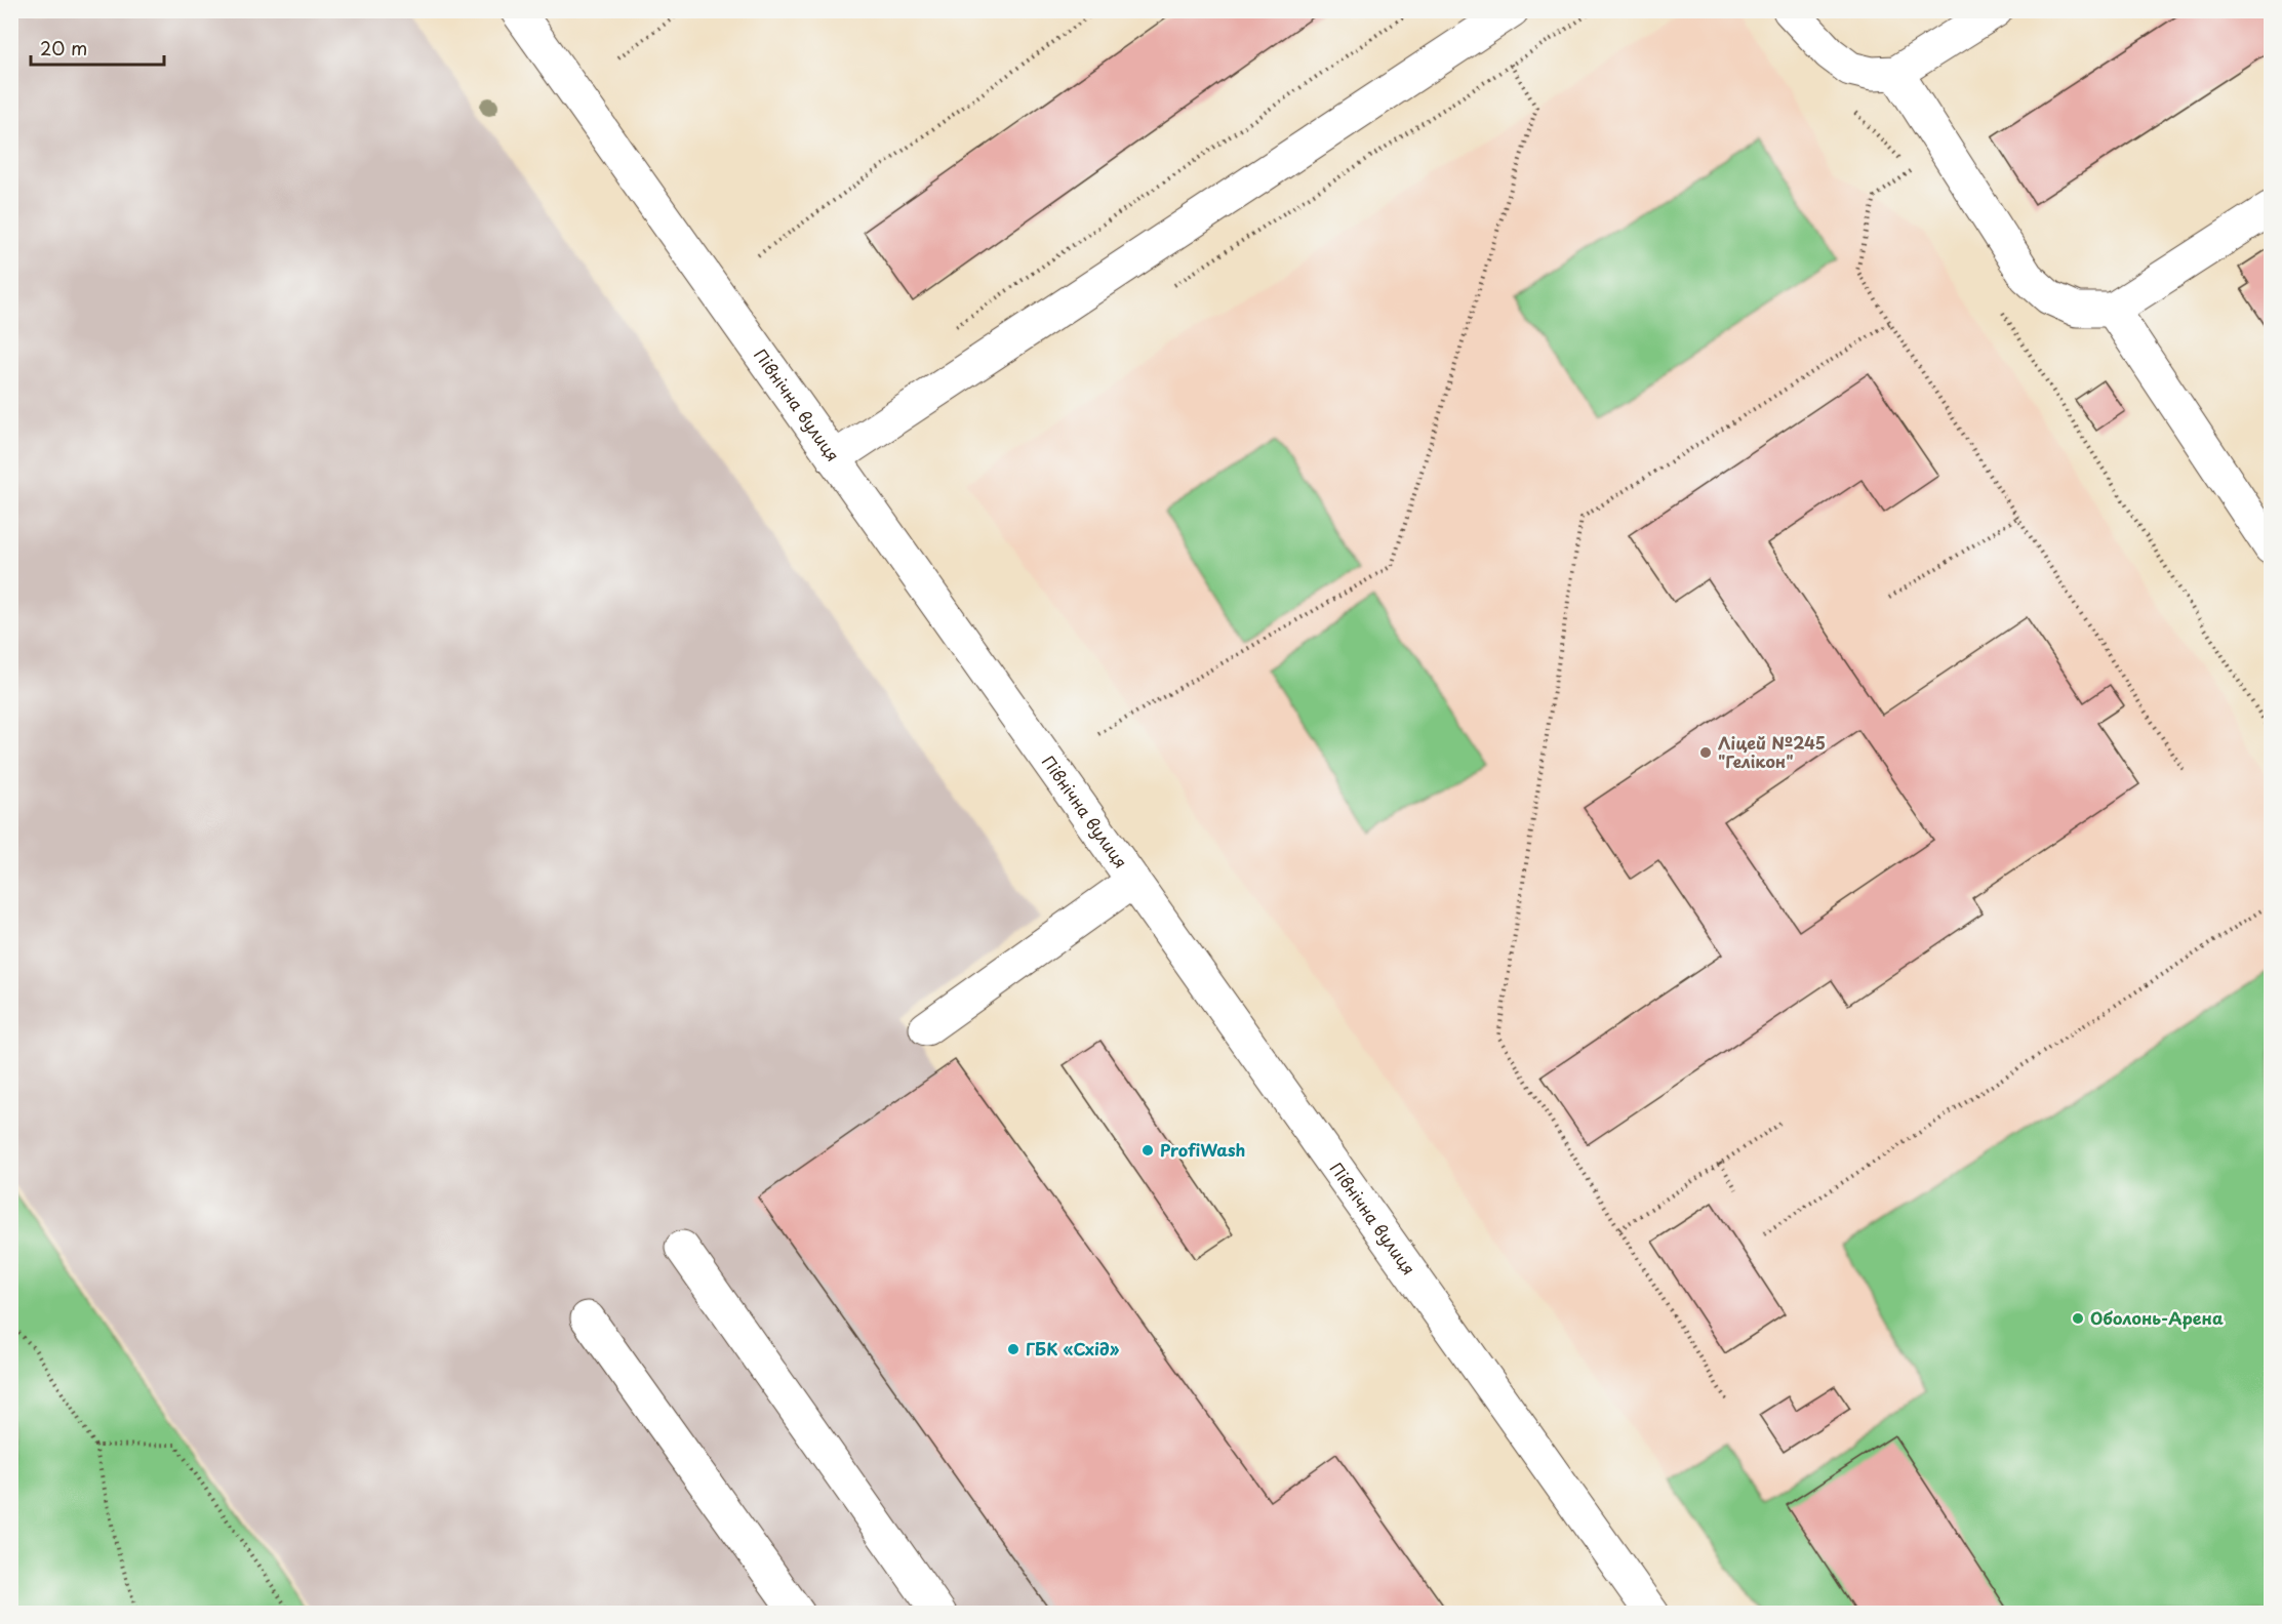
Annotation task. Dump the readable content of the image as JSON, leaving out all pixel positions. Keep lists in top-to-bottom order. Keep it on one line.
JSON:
{"streets":{"street":["Північна вулиця"]},"places":["Ліцей №245 \"Гелікон\"","ProfiWash","Оболонь-Арена","ГБК «Схід»"],"scale_bar":"20 m"}
